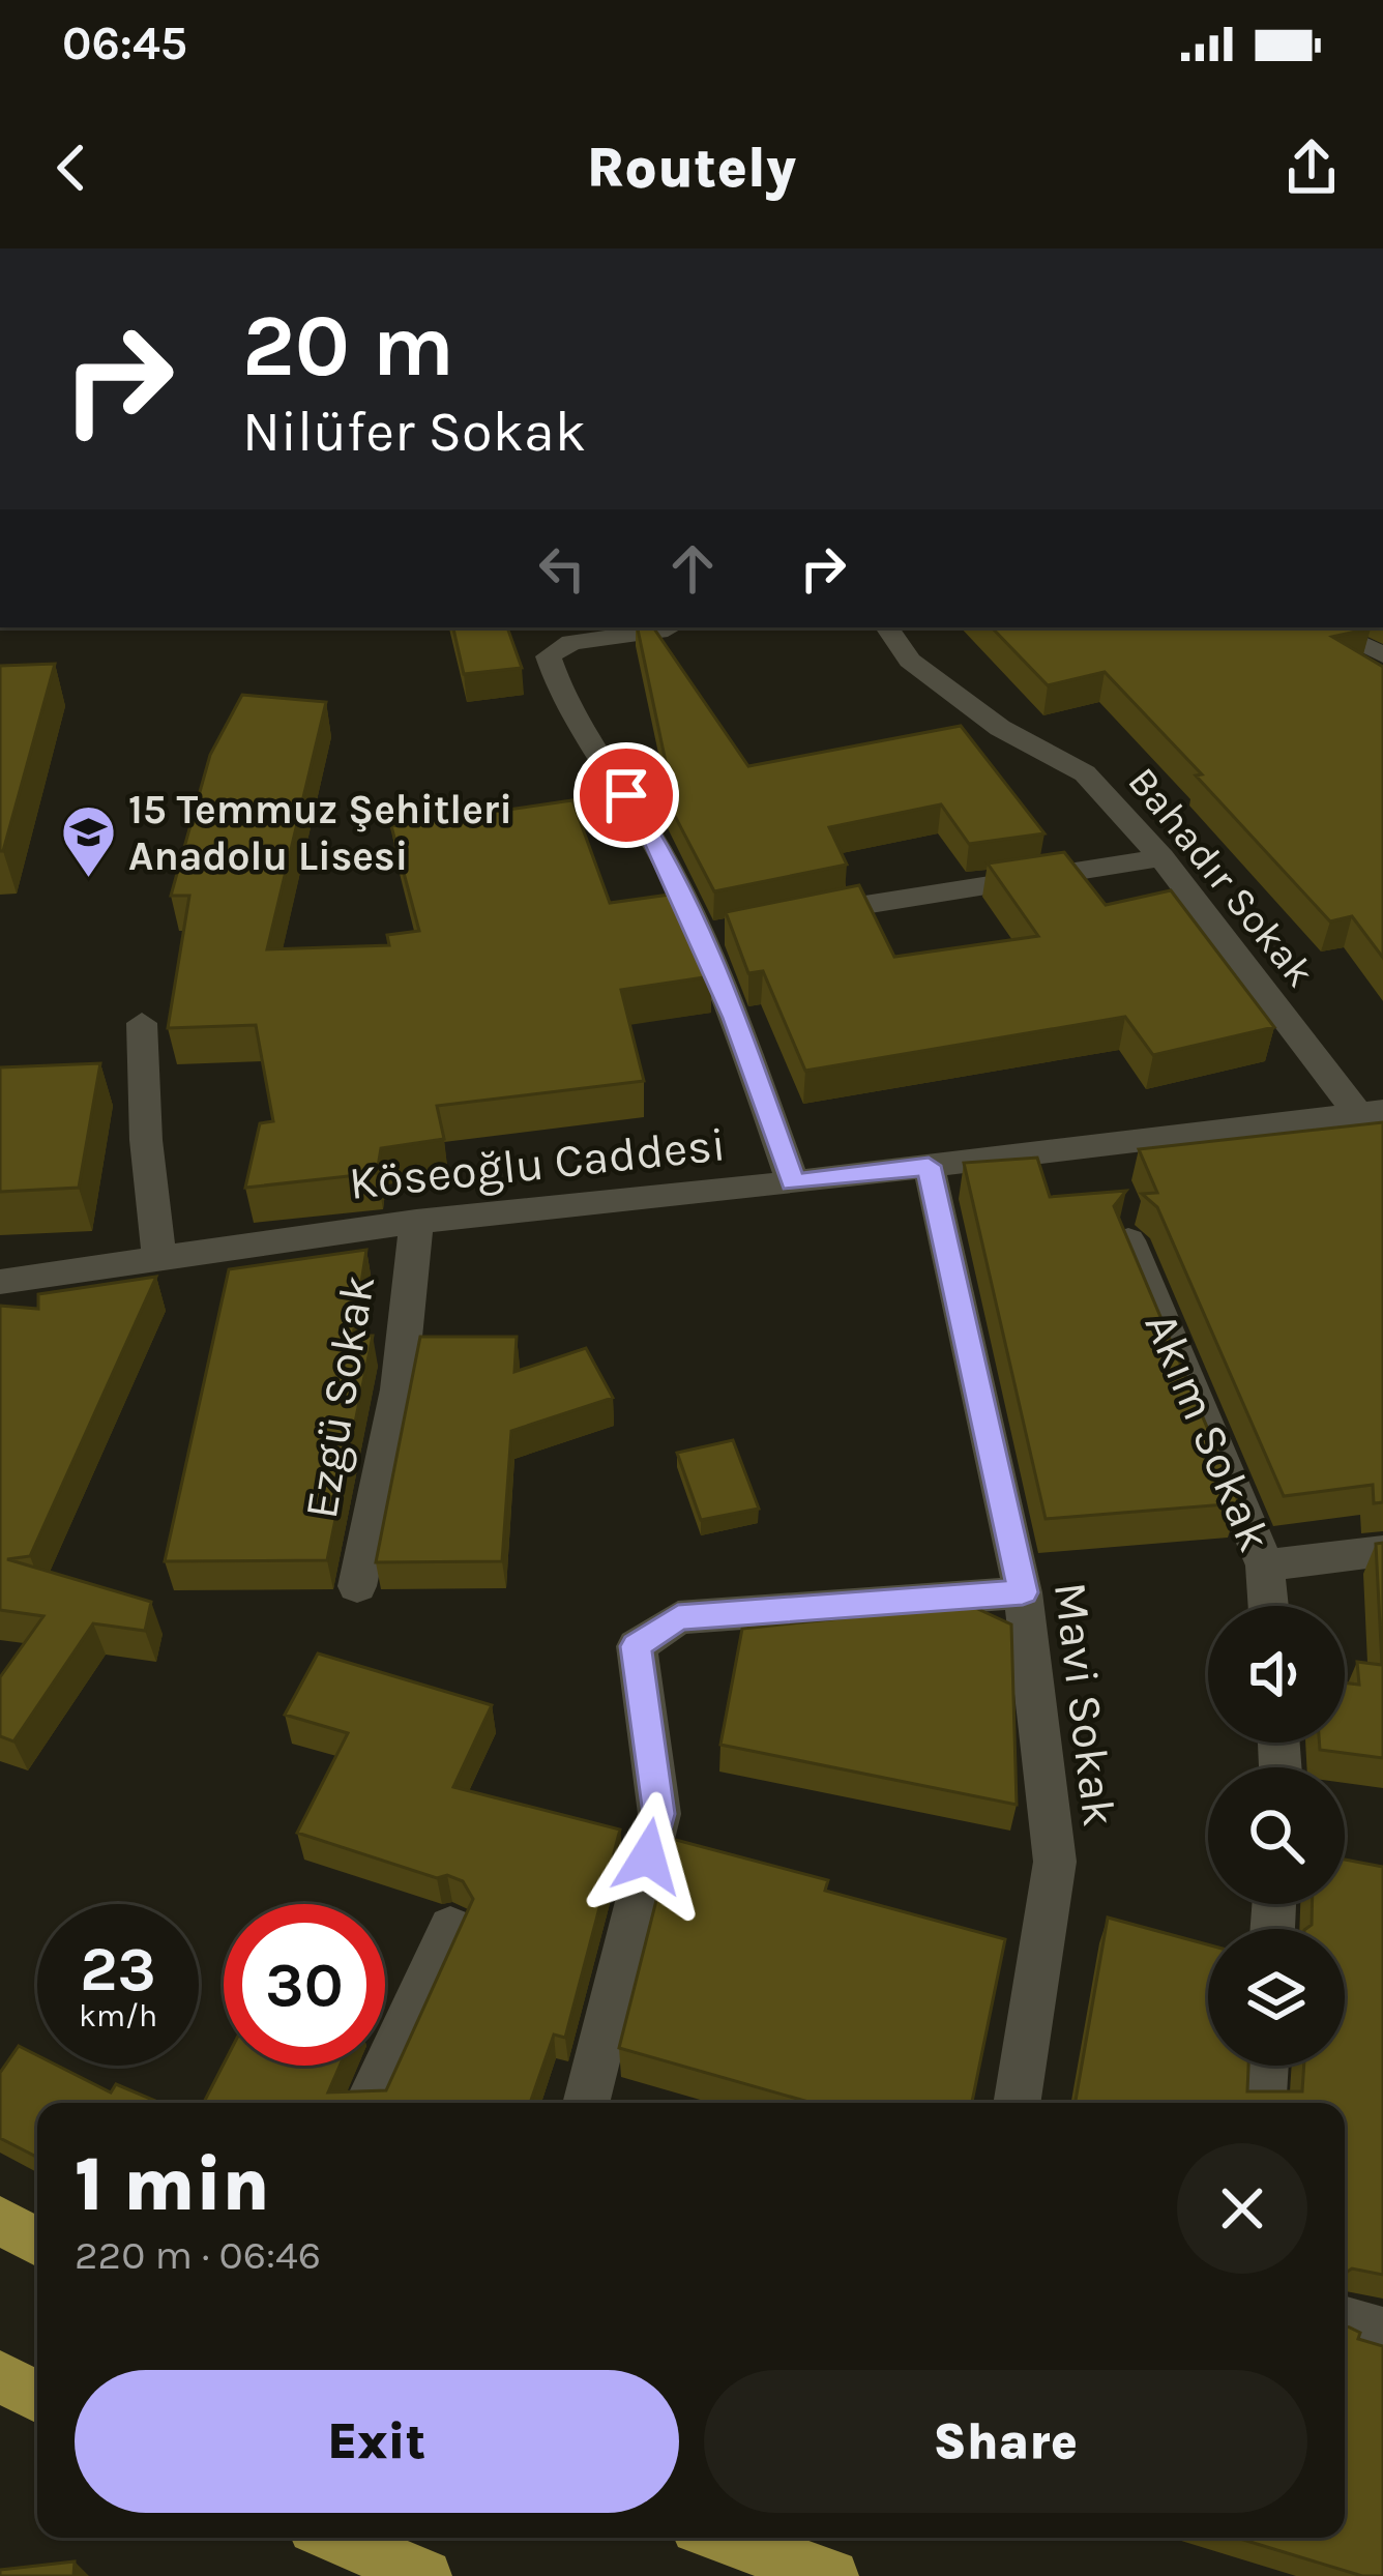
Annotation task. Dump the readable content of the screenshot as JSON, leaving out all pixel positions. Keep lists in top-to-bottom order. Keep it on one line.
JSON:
{"streets":{"street":["Bahadır Sokak","Köseoğlu Caddesi","Ezgü Sokak","Akım Sokak","Mavi Sokak"]},"crossings":[["Bahadır Sokak","Köseoğlu Caddesi"],["Köseoğlu Caddesi","Ezgü Sokak"],["Köseoğlu Caddesi","Mavi Sokak"]],"places":{"school or university":["15 Temmuz Şehitleri Anadolu Lisesi"]},"page":{"status":"06:45","header":"Routely","turn":["20 m","Nilüfer Sokak"],"speed":"23 km/h","limit":"30","heading":["1 min","220 m · 06:46"],"buttons":["Exit","Share"]}}
